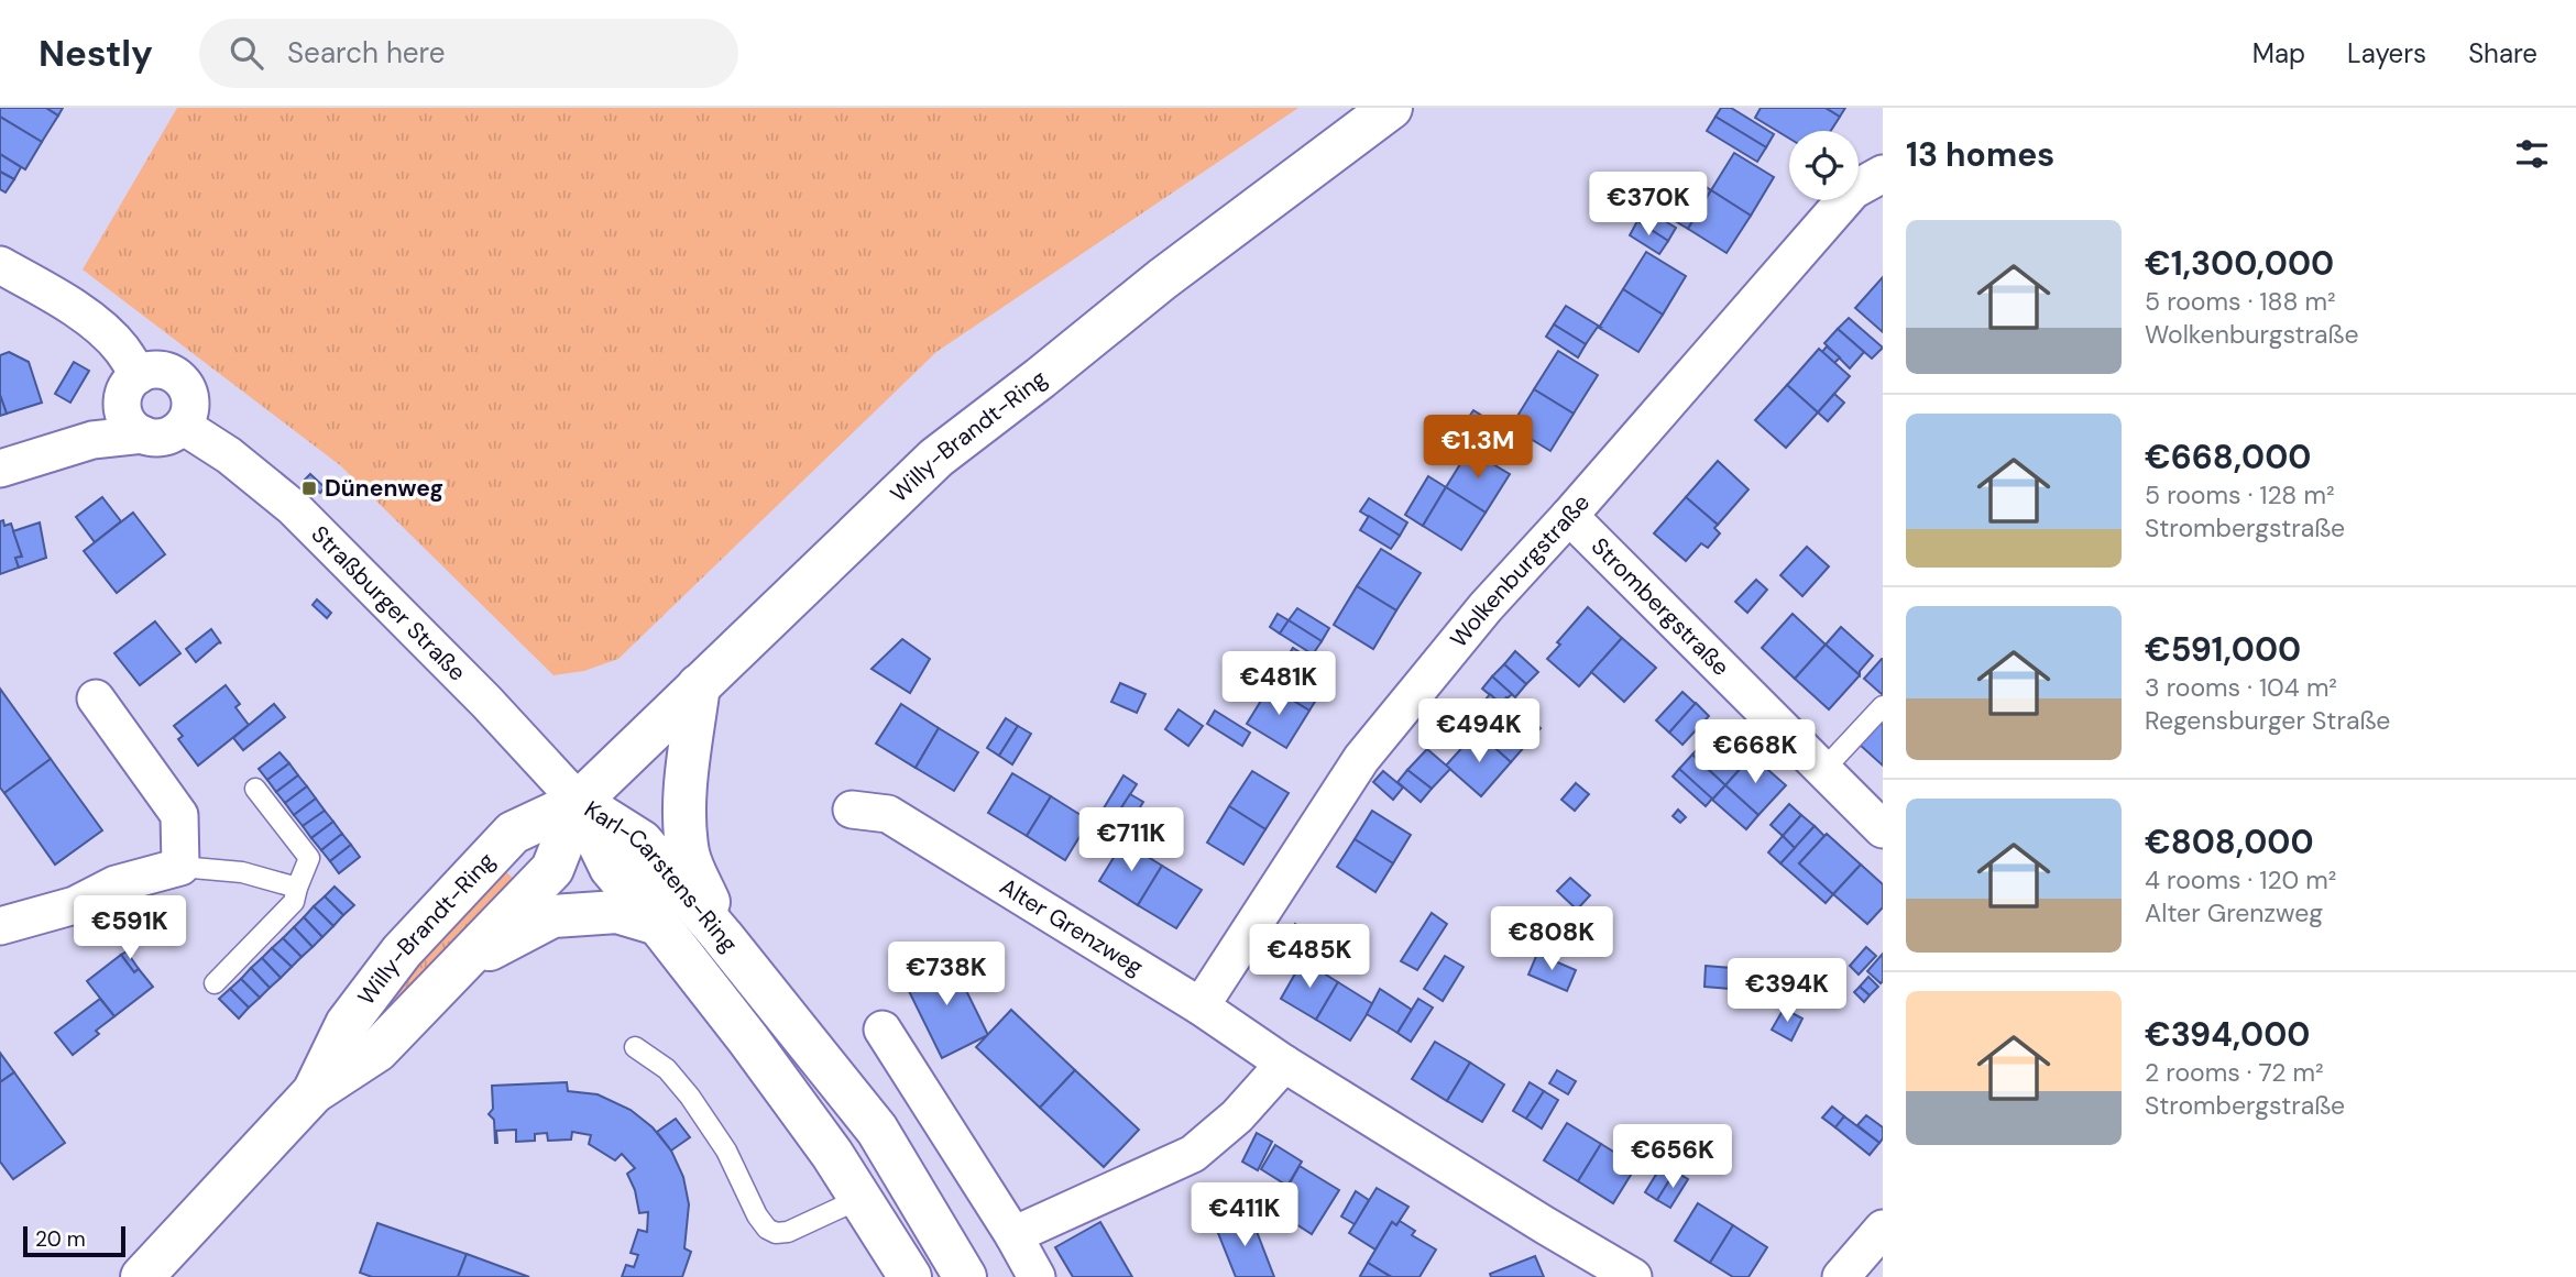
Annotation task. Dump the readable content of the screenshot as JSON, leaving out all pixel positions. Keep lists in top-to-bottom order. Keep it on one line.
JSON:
{"streets":{"main road":["Willy-Brandt-Ring","Karl-Carstens-Ring"],"street":["Wolkenburgstraße","Straßburger Straße","Strombergstraße","Alter Grenzweg"]},"crossings":[["Willy-Brandt-Ring","Straßburger Straße"],["Willy-Brandt-Ring","Karl-Carstens-Ring"],["Wolkenburgstraße","Strombergstraße"],["Wolkenburgstraße","Alter Grenzweg"],["Straßburger Straße","Karl-Carstens-Ring"]],"places":{"transit":["Dünenweg"]},"scale_bar":"20 m","page":{"header":"Nestly","search":"Search here","nav":["Map","Layers","Share"],"heading":"13 homes","price":["€370K","€1.3M","€481K","€494K","€668K","€711K","€591K","€808K","€485K","€738K","€394K","€656K","€411K"],"list":[{"name":"€1,300,000","note":"5 rooms · 188 m² · Wolkenburgstraße"},{"name":"€668,000","note":"5 rooms · 128 m² · Strombergstraße"},{"name":"€591,000","note":"3 rooms · 104 m² · Regensburger Straße"},{"name":"€808,000","note":"4 rooms · 120 m² · Alter Grenzweg"},{"name":"€394,000","note":"2 rooms · 72 m² · Strombergstraße"}],"scale":"20 m"}}
